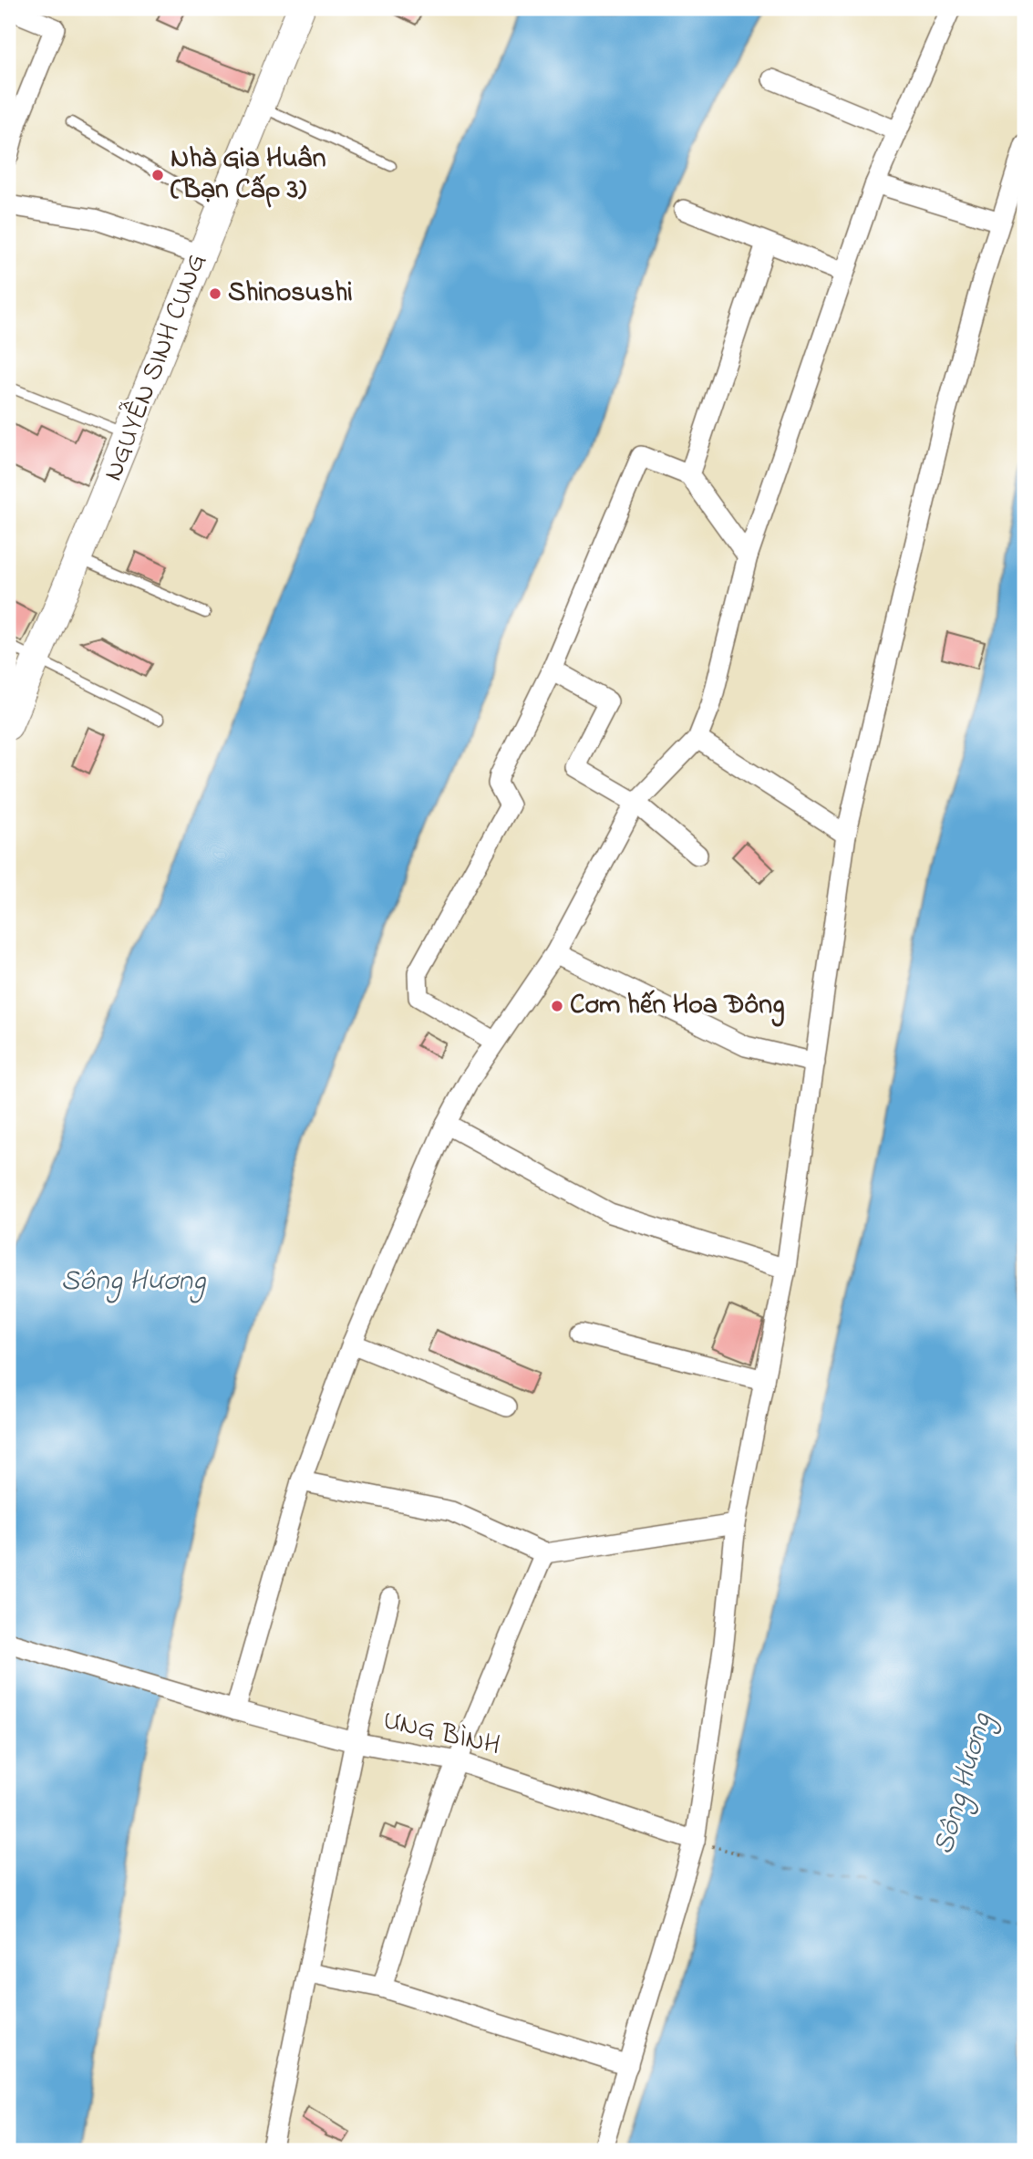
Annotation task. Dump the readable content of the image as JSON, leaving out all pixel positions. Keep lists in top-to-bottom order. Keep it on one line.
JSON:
{"streets":{"main road":["NGUYỄN SINH CUNG"],"street":["ƯNG BÌNH"]},"water":["Sông Hương"],"places":["Nhà Gia Huân (Bạn Cấp 3)","Shinosushi","Cơm hến Hoa Đông"]}
